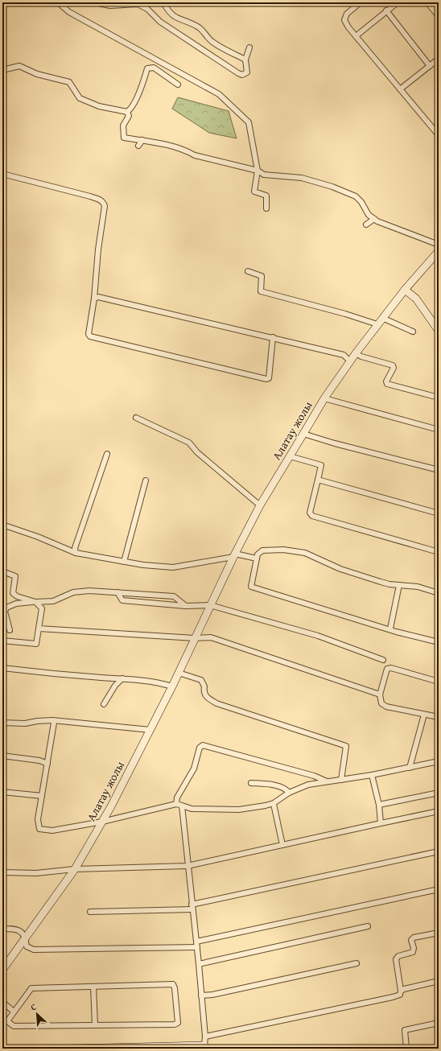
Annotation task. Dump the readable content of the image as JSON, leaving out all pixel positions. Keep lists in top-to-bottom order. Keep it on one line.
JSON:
{"streets":{"main road":["Алатау жолы"]},"north":"top left"}
